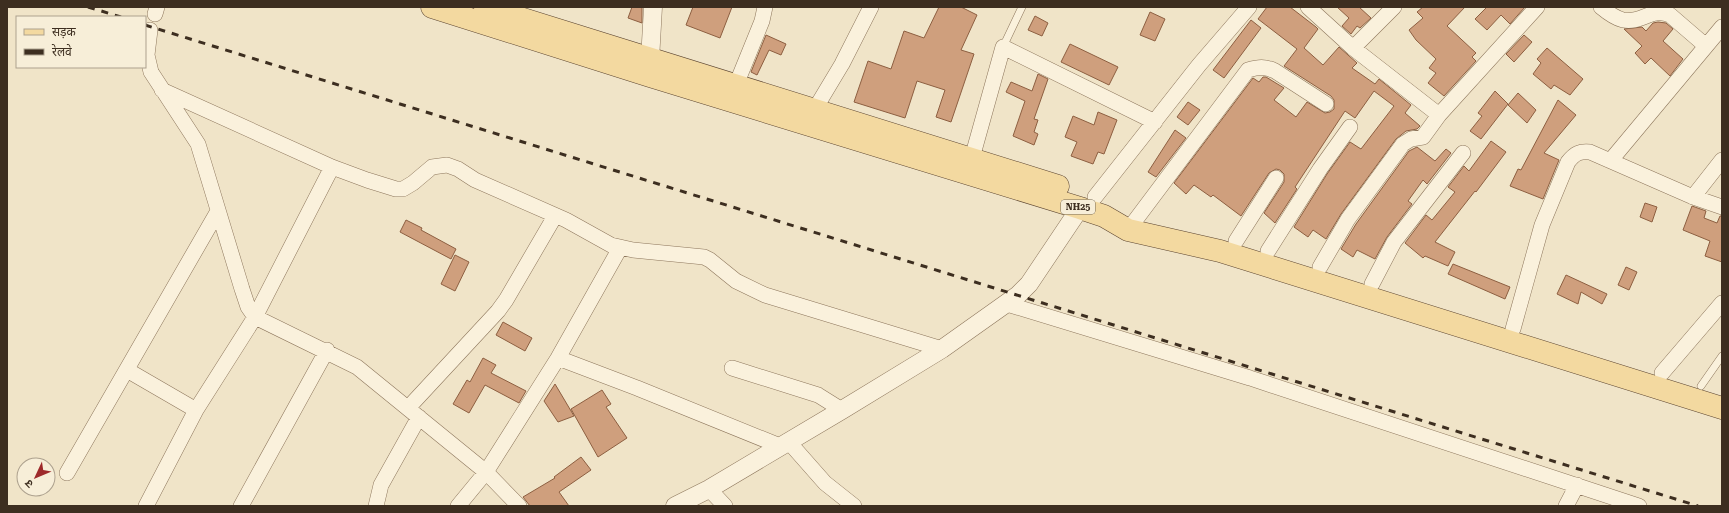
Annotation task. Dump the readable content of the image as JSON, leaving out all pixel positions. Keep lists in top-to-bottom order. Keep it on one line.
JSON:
{"streets":{"main road":["NH25"]},"legend":["सड़क","रेलवे"],"north":"bottom left"}
